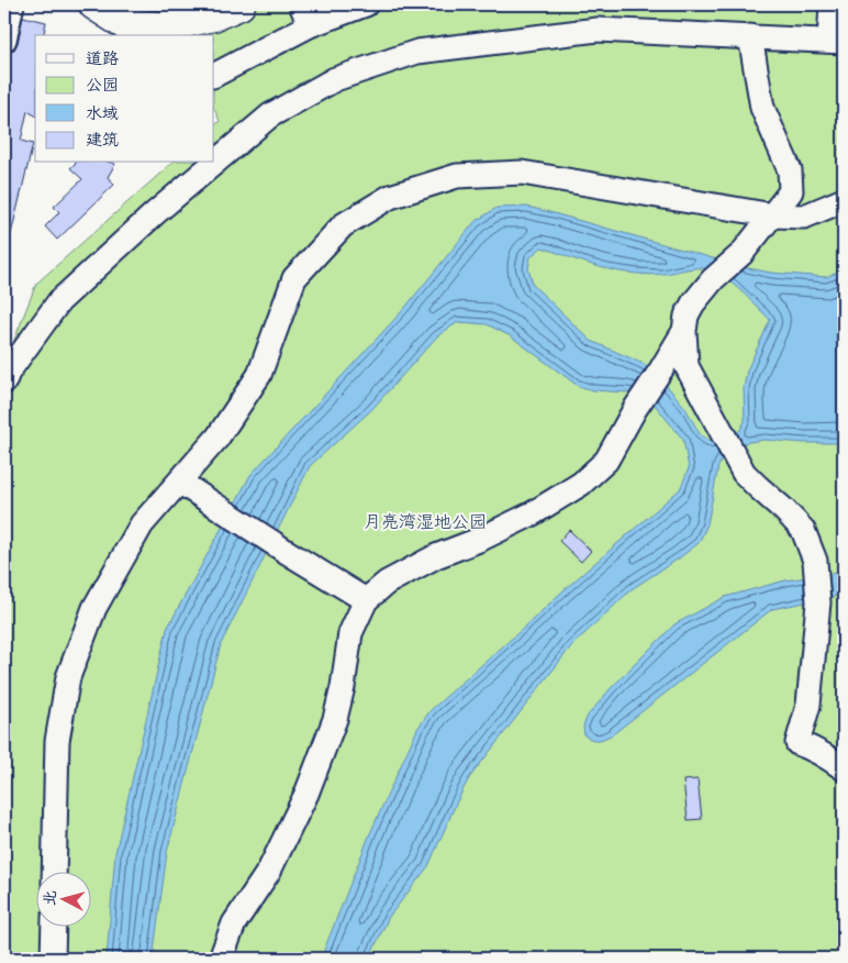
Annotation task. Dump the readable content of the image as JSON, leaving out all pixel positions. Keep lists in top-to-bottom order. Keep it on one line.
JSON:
{"parks":["月亮湾湿地公园"],"legend":["道路","公园","水域","建筑"],"north":"left"}
